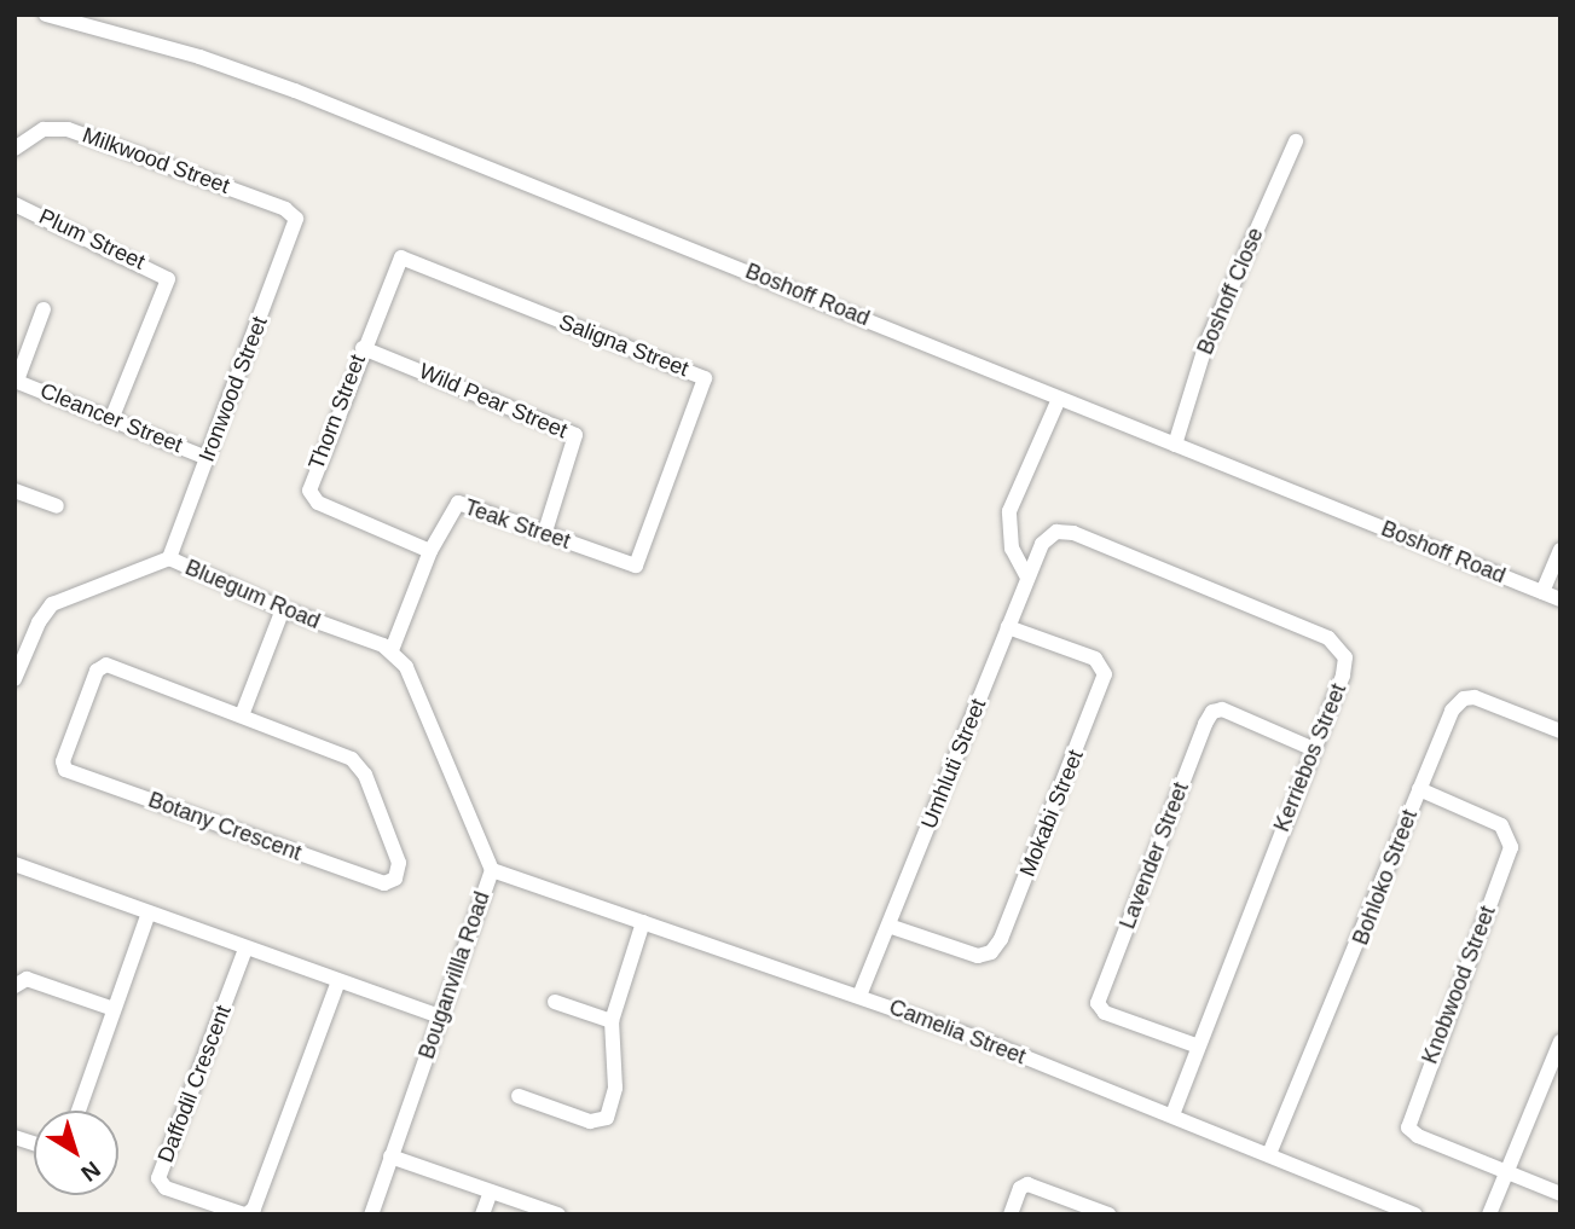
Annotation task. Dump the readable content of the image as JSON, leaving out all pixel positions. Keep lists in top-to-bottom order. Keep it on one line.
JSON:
{"streets":{"street":["Milkwood Street","Plum Street","Boshoff Close","Boshoff Road","Saligna Street","Ironwood Street","Wild Pear Street","Thorn Street","Cleancer Street","Teak Street","Bluegum Road","Kerriebos Street","Umhluti Street","Mokabi Street","Botany Crescent","Lavender Street","Bohloko Street","Bouganvillla Road","Knobwood Street","Camelia Street","Daffodil Crescent"]},"crossings":[["Milkwood Street","Ironwood Street"],["Plum Street","Cleancer Street"],["Boshoff Close","Boshoff Road"],["Saligna Street","Thorn Street"],["Saligna Street","Teak Street"],["Ironwood Street","Cleancer Street"],["Ironwood Street","Bluegum Road"],["Wild Pear Street","Thorn Street"],["Wild Pear Street","Teak Street"],["Thorn Street","Teak Street"],["Teak Street","Bluegum Road"],["Teak Street","Bouganvillla Road"],["Bluegum Road","Bouganvillla Road"],["Kerriebos Street","Umhluti Street"],["Kerriebos Street","Lavender Street"],["Kerriebos Street","Camelia Street"],["Umhluti Street","Mokabi Street"],["Umhluti Street","Camelia Street"],["Bohloko Street","Knobwood Street"],["Bohloko Street","Camelia Street"],["Bouganvillla Road","Camelia Street"]],"north":"bottom right"}
